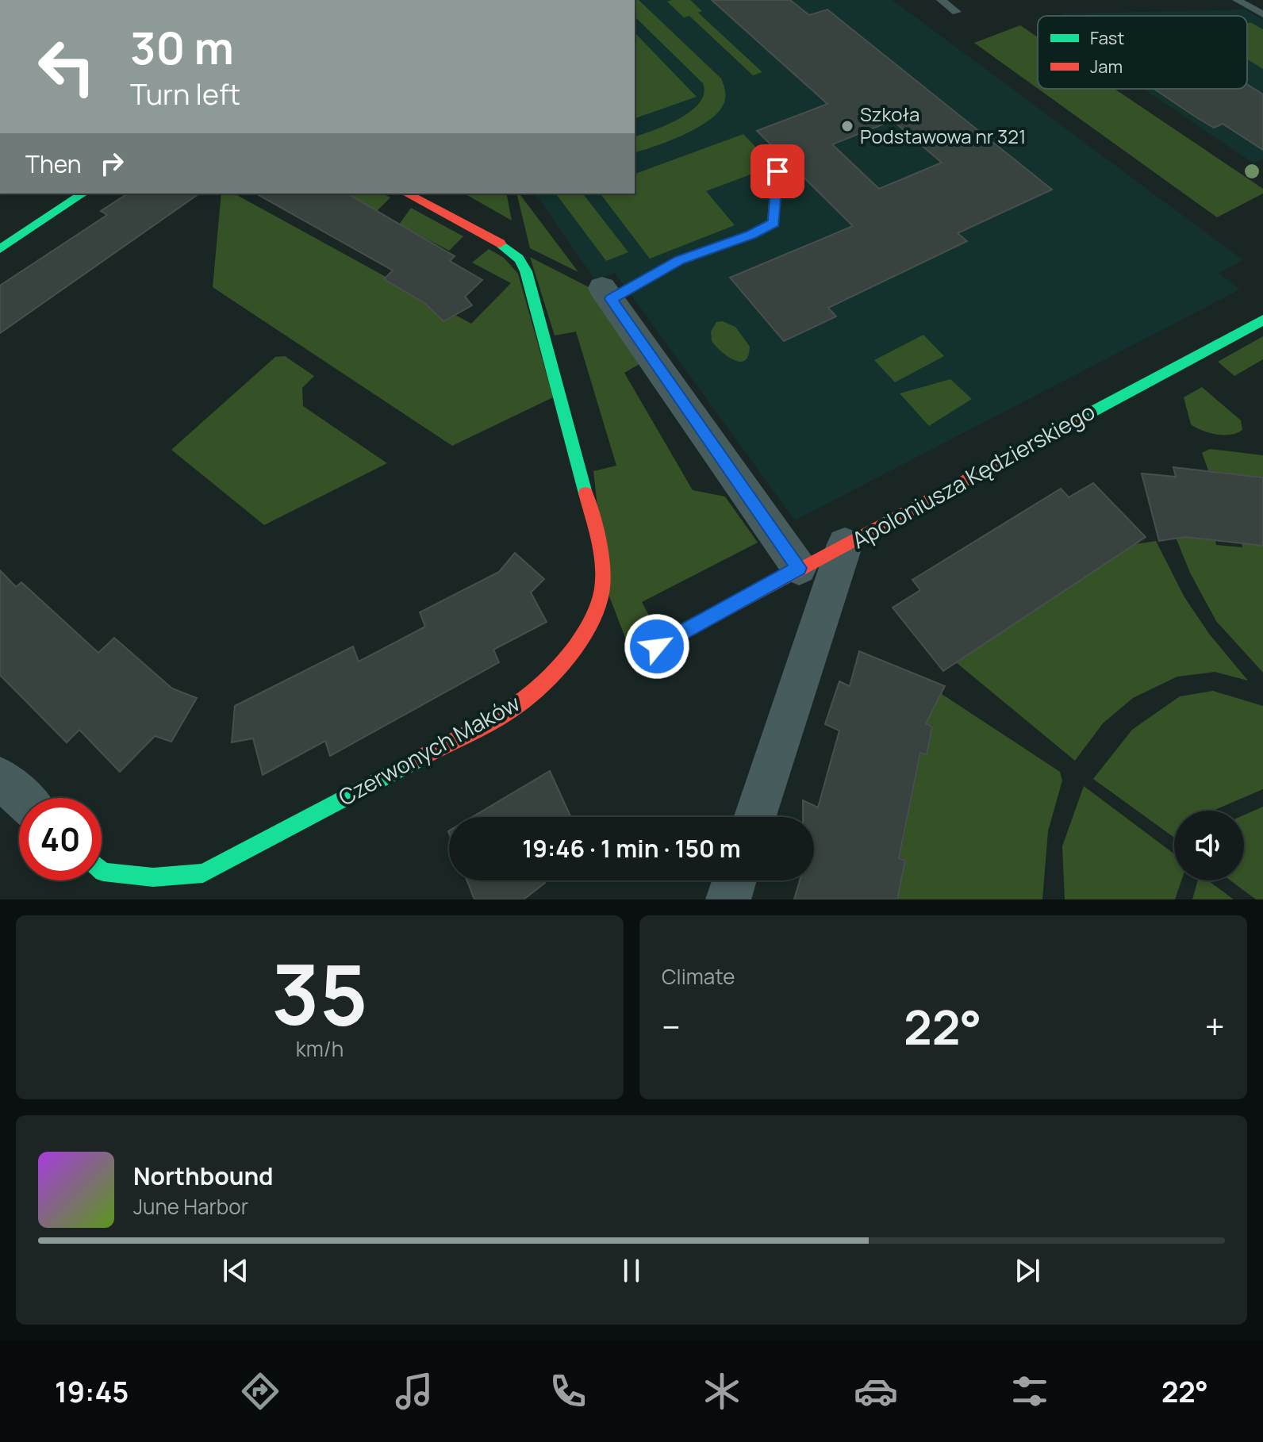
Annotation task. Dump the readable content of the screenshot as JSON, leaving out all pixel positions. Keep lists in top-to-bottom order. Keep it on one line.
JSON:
{"streets":{"street":["Apoloniusza Kędzierskiego","Czerwonych Maków"]},"places":["Szkoła Podstawowa nr 321"],"legend":["Fast","Jam"],"page":{"turn":["30 m","Turn left"],"then":"Then","limit":"40","trip":"19:46 · 1 min · 150 m","tile":[["35","km/h"],"Climate"],"heat":["−","22°","+"],"song":["Northbound","June Harbor"],"tabs":["19:45","22°"]}}
